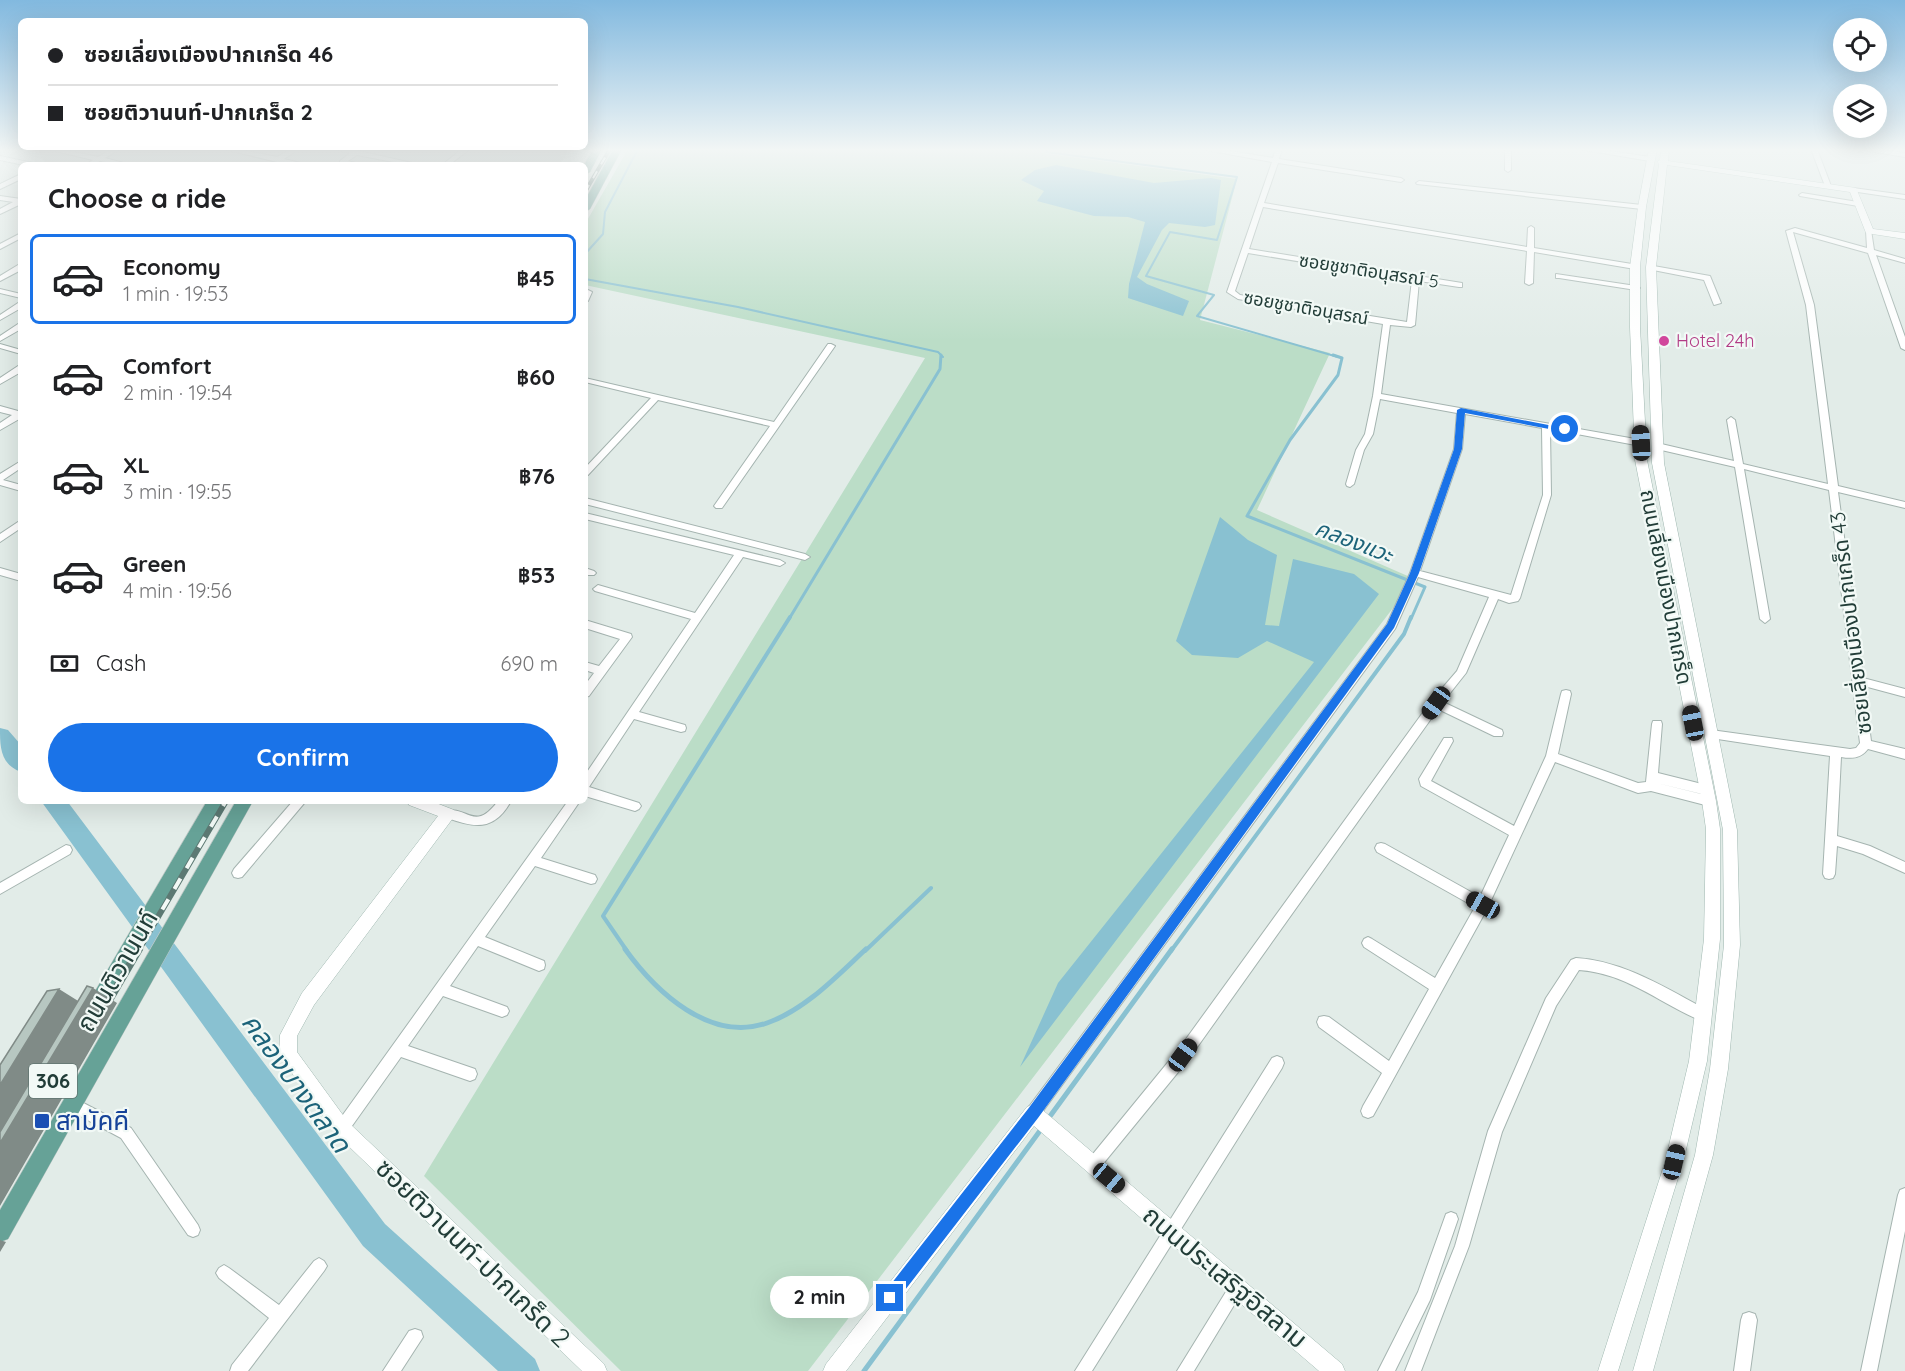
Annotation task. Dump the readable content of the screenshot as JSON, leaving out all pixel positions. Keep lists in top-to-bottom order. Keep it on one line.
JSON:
{"streets":{"main road":["ถนนเลี่ยงเมืองปากเกร็ด","ถนนติวานนท์","306","ซอยติวานนท์-ปากเกร็ด 2","ถนนประเสริฐอิสลาม"],"street":["ซอยชูชาติอนุสรณ์ 5","ซอยชูชาติอนุสรณ์","ซอยเลี่ยงเมืองปากเกร็ด 43"]},"crossings":[["ซอยชูชาติอนุสรณ์ 5","ซอยชูชาติอนุสรณ์"],["ถนนเลี่ยงเมืองปากเกร็ด","ซอยเลี่ยงเมืองปากเกร็ด 43"]],"water":["คลองแวะ","คลองบางตลาด"],"places":{"other":["Hotel 24h"],"transit":["สามัคคี"]},"page":{"banner":["ซอยเลี่ยงเมืองปากเกร็ด 46","ซอยติวานนท์-ปากเกร็ด 2"],"heading":"Choose a ride","list":[{"name":"Economy","note":"1 min · 19:53","value":"฿45"},{"name":"Comfort","note":"2 min · 19:54","value":"฿60"},{"name":"XL","note":"3 min · 19:55","value":"฿76"},{"name":"Green","note":"4 min · 19:56","value":"฿53"}],"pay":["Cash","690 m"],"buttons":"Confirm","bubble":"2 min"}}
